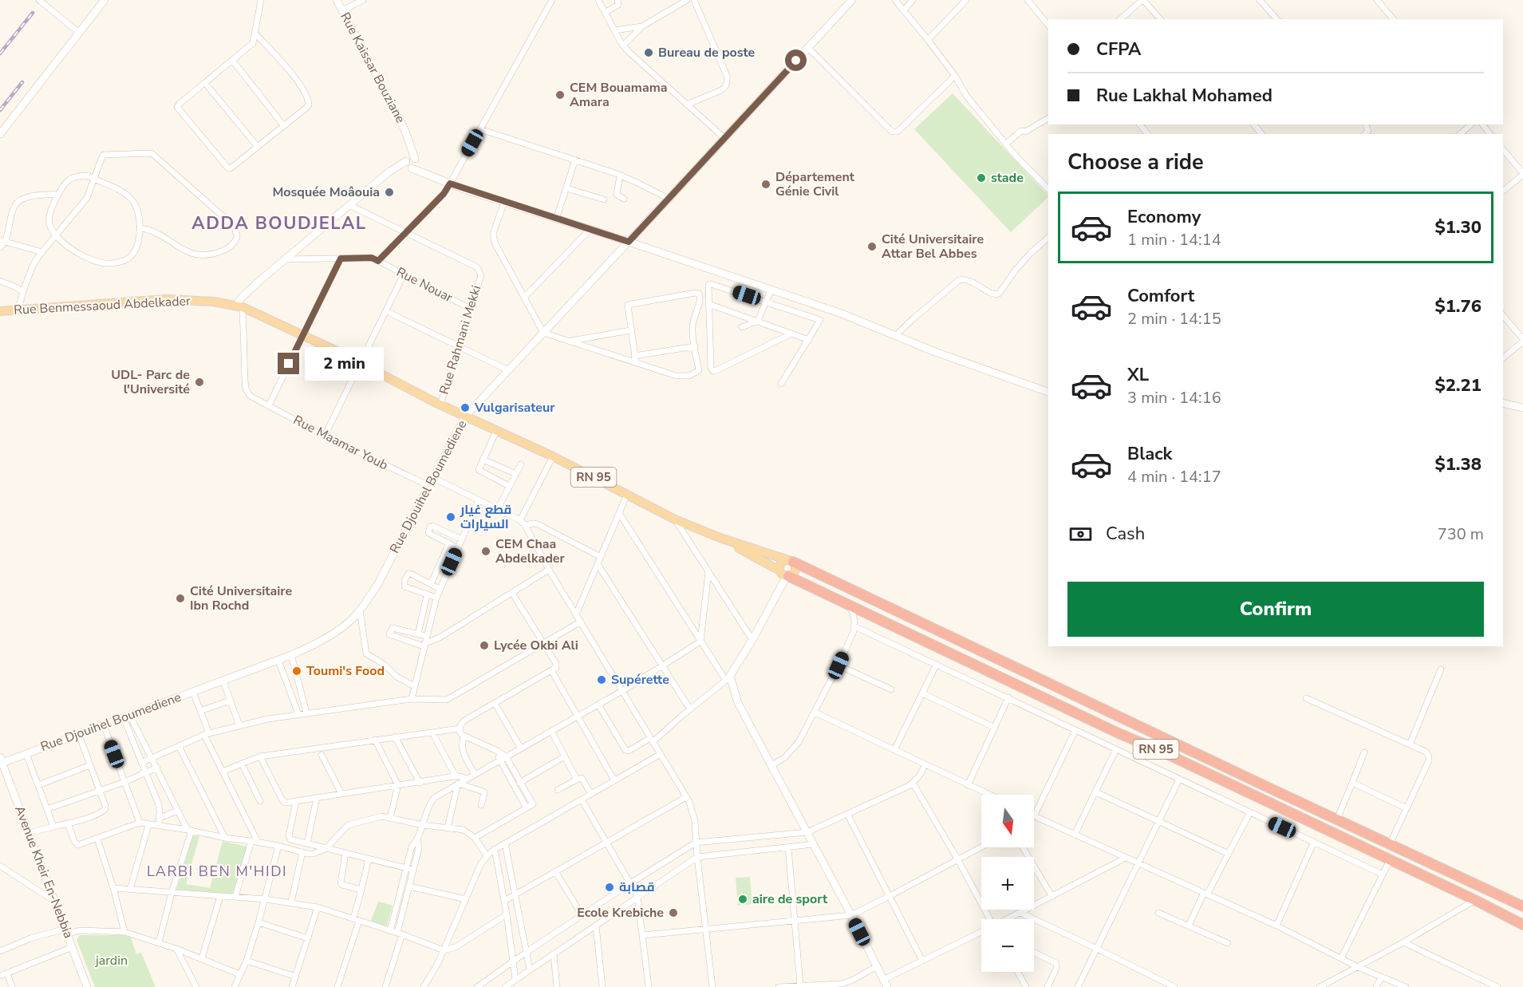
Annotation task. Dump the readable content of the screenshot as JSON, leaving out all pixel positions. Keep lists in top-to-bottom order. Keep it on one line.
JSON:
{"streets":{"highway":["RN 95"],"main road":["Rue Kaissar Bouziane","Rue Benmessaoud Abdelkader","Rue Djouihel Boumediene","Avenue Kheir En-Nebbia"],"street":["Rue Nouar","Rue Rahmani Mekki","Rue Maamar Youb"]},"crossings":[["Rue Nouar","Rue Rahmani Mekki"],["Rue Benmessaoud Abdelkader","Rue Rahmani Mekki"],["Rue Benmessaoud Abdelkader","Rue Maamar Youb"],["Rue Benmessaoud Abdelkader","RN 95"],["Rue Benmessaoud Abdelkader","Rue Djouihel Boumediene"],["Rue Maamar Youb","Rue Djouihel Boumediene"],["RN 95","Rue Djouihel Boumediene"],["Rue Djouihel Boumediene","Avenue Kheir En-Nebbia"]],"districts":["ADDA BOUDJELAL","LARBI BEN M'HIDI"],"parks":["jardin"],"places":["Bureau de poste","CEM Bouamama Amara","stade","Département Génie Civil","Mosquée Moâouia","Cité Universitaire Attar Bel Abbes","UDL- Parc de l'Université","Vulgarisateur","قطع غيار السيارات","CEM Chaa Abdelkader","Cité Universitaire Ibn Rochd","Lycée Okbi Ali","Toumi's Food","Supérette","قصابة","aire de sport","Ecole Krebiche"],"north":"bottom","page":{"banner":["CFPA","Rue Lakhal Mohamed"],"heading":"Choose a ride","list":[{"name":"Economy","note":"1 min · 14:14","value":"$1.30"},{"name":"Comfort","note":"2 min · 14:15","value":"$1.76"},{"name":"XL","note":"3 min · 14:16","value":"$2.21"},{"name":"Black","note":"4 min · 14:17","value":"$1.38"}],"bubble":"2 min","pay":["Cash","730 m"],"buttons":"Confirm","map_buttons":["+","−"]}}
